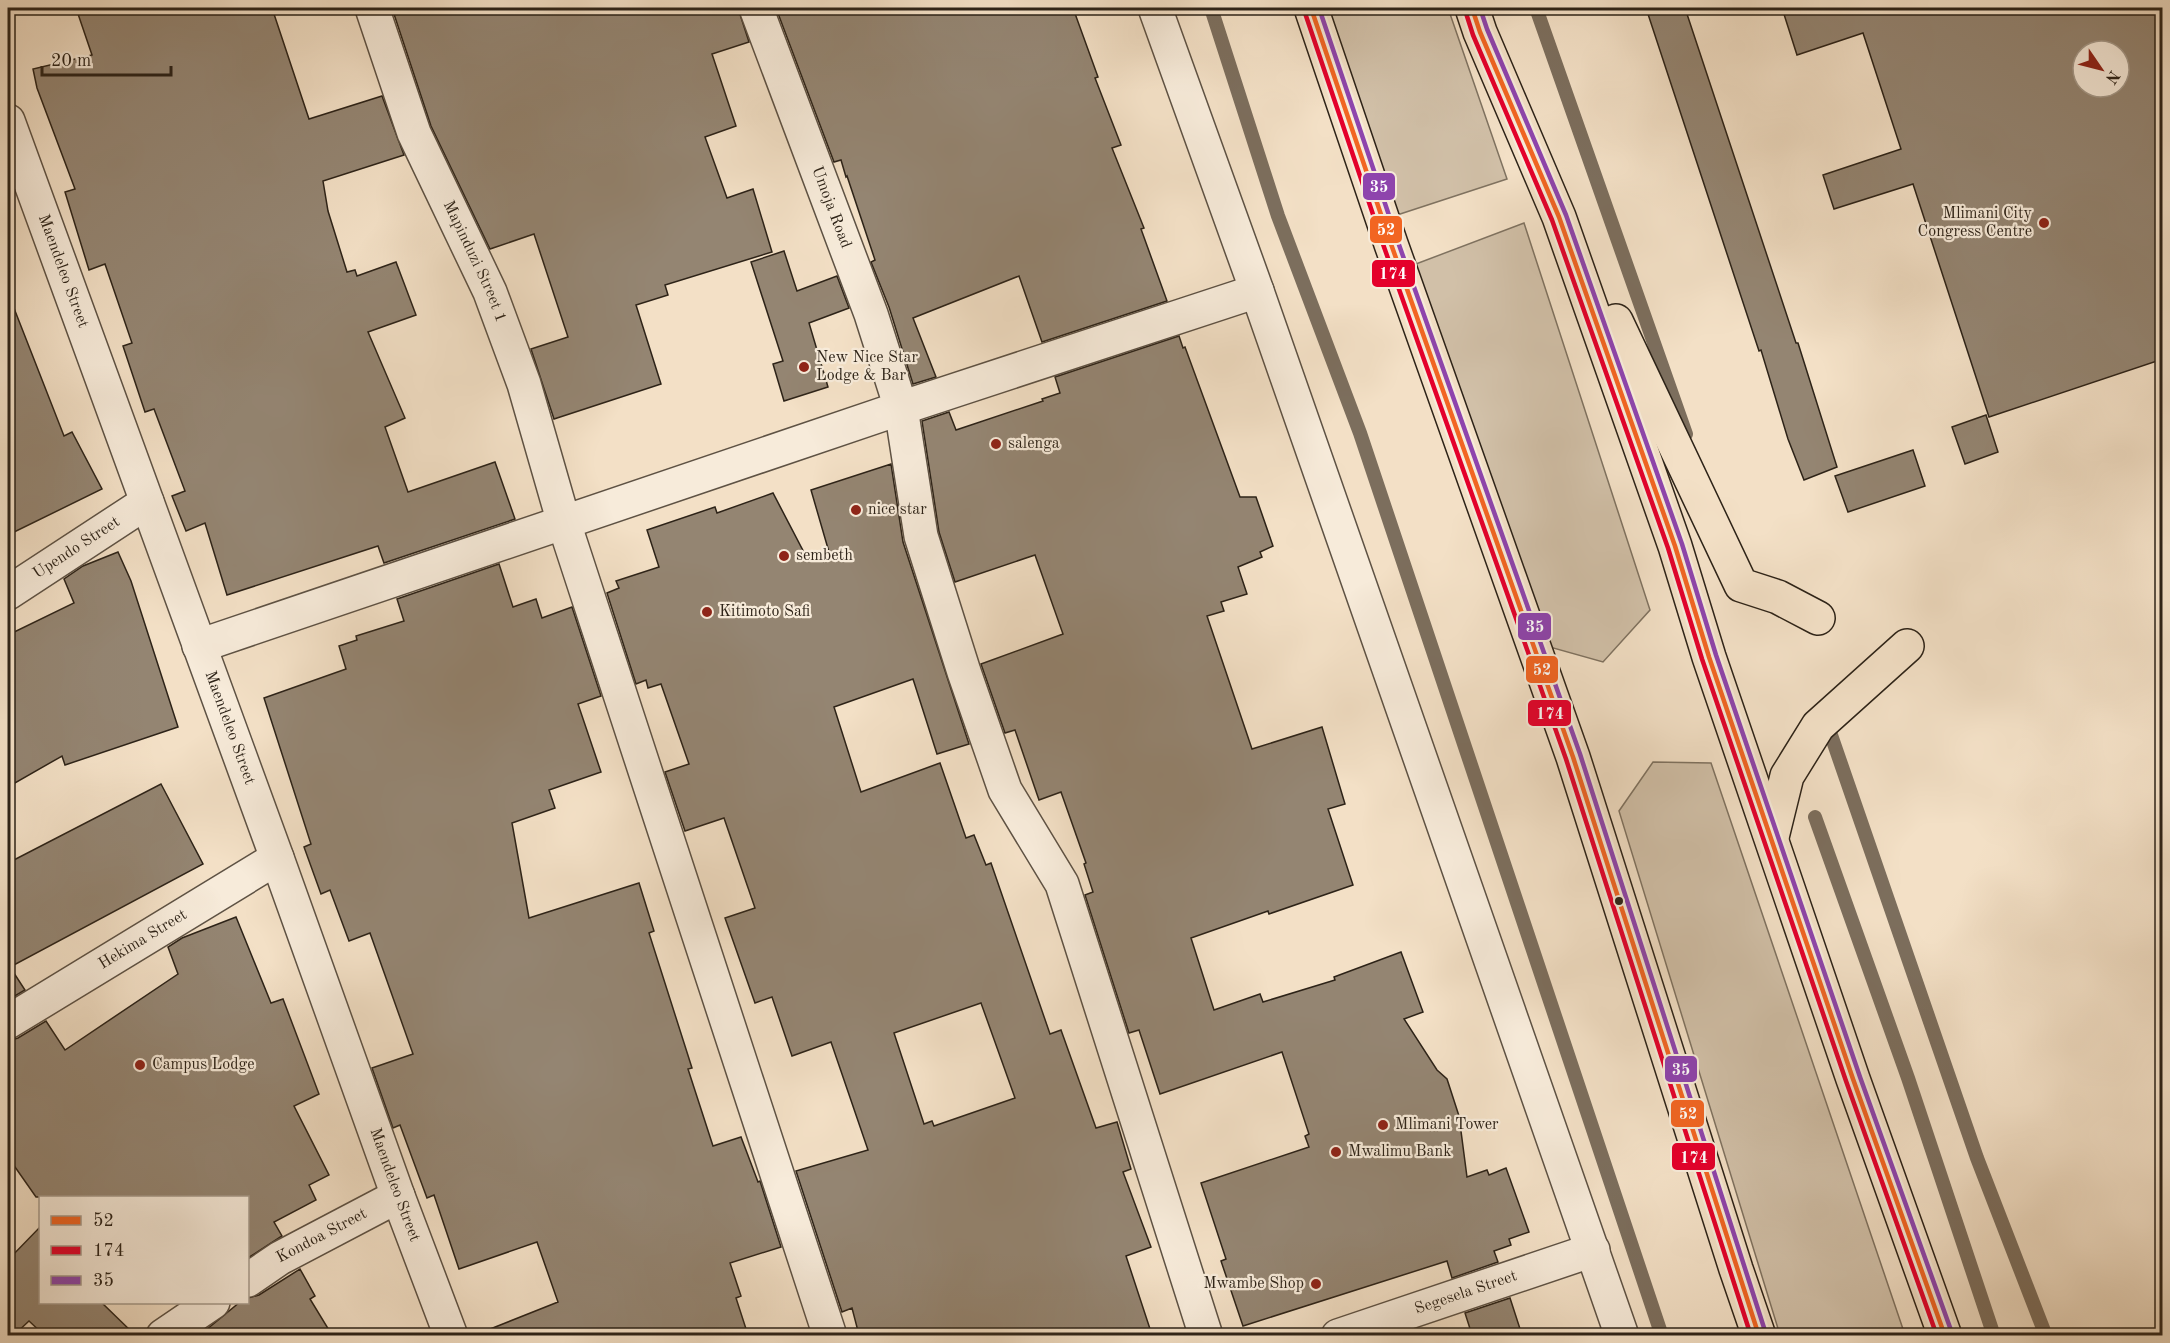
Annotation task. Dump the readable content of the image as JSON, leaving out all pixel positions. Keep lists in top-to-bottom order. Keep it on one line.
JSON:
{"streets":{"street":["Umoja Road","Mapinduzi Street 1","Maendeleo Street","Upendo Street","Hekima Street","Kondoa Street","Segesela Street"]},"crossings":[["Maendeleo Street","Upendo Street"],["Maendeleo Street","Hekima Street"],["Maendeleo Street","Kondoa Street"]],"places":["Mlimani City Congress Centre","New Nice Star Lodge & Bar","salenga","nice star","sembeth","Kitimoto Safi","Campus Lodge","Mlimani Tower","Mwalimu Bank","Mwambe Shop"],"lines":["transit line 52","transit line 35","transit line 174"],"legend":["52","174","35"],"scale_bar":"20 m","north":"bottom right"}
